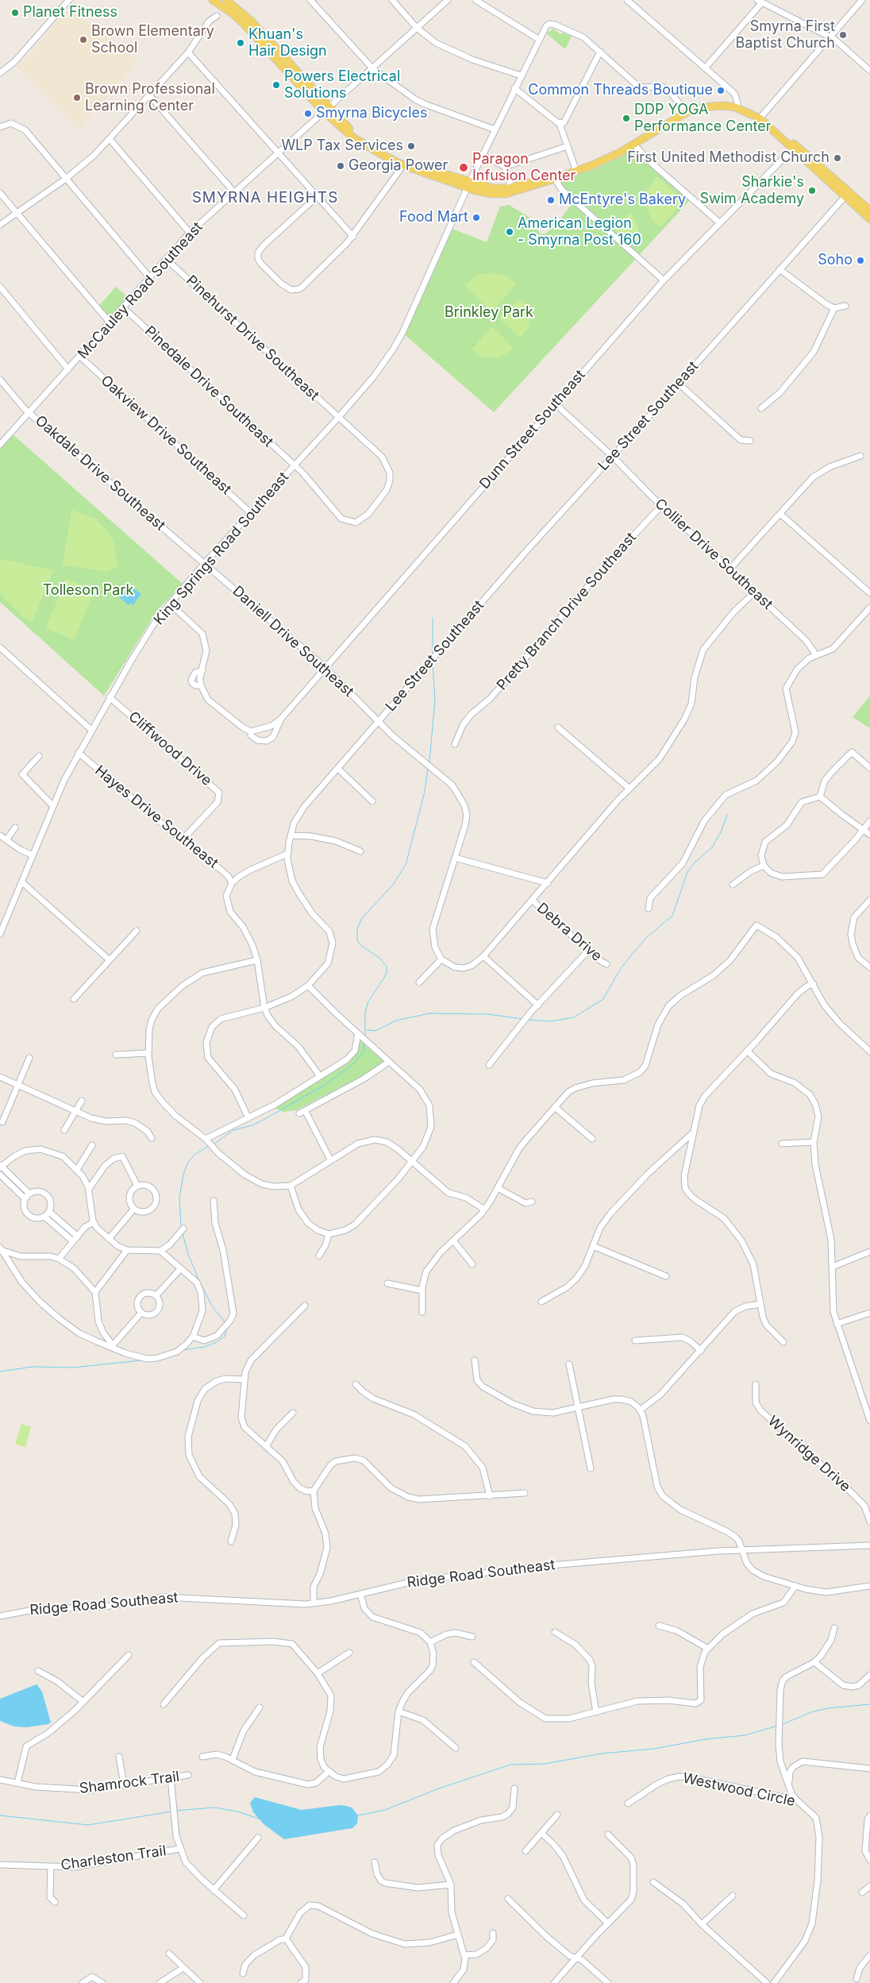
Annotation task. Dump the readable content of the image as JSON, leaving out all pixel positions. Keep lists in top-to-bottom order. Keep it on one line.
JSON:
{"streets":{"street":["McCauley Road Southeast","Pinehurst Drive Southeast","Pinedale Drive Southeast","Lee Street Southeast","Dunn Street Southeast","Oakview Drive Southeast","Oakdale Drive Southeast","King Springs Road Southeast","Collier Drive Southeast","Pretty Branch Drive Southeast","Daniell Drive Southeast","Cliffwood Drive","Hayes Drive Southeast","Debra Drive","Wynridge Drive","Ridge Road Southeast","Shamrock Trail","Westwood Circle","Charleston Trail"]},"crossings":[["McCauley Road Southeast","Pinehurst Drive Southeast"],["McCauley Road Southeast","Pinedale Drive Southeast"],["McCauley Road Southeast","Oakview Drive Southeast"],["McCauley Road Southeast","Oakdale Drive Southeast"],["Pinehurst Drive Southeast","Pinedale Drive Southeast"],["Pinehurst Drive Southeast","King Springs Road Southeast"],["Pinedale Drive Southeast","King Springs Road Southeast"],["Lee Street Southeast","Collier Drive Southeast"],["Lee Street Southeast","Daniell Drive Southeast"],["Dunn Street Southeast","King Springs Road Southeast"],["Dunn Street Southeast","Collier Drive Southeast"],["Dunn Street Southeast","Daniell Drive Southeast"],["Oakview Drive Southeast","King Springs Road Southeast"],["Oakdale Drive Southeast","King Springs Road Southeast"],["Oakdale Drive Southeast","Daniell Drive Southeast"],["King Springs Road Southeast","Daniell Drive Southeast"],["King Springs Road Southeast","Cliffwood Drive"],["King Springs Road Southeast","Hayes Drive Southeast"],["Collier Drive Southeast","Pretty Branch Drive Southeast"],["Cliffwood Drive","Hayes Drive Southeast"]],"districts":["SMYRNA HEIGHTS"],"parks":["Brinkley Park","Tolleson Park"],"places":["Planet Fitness","Smyrna First Baptist Church","Brown Elementary School","Khuan's Hair Design","Powers Electrical Solutions","Common Threads Boutique","Brown Professional Learning Center","Smyrna Bicycles","DDP YOGA Performance Center","WLP Tax Services","First United Methodist Church","Georgia Power","Paragon Infusion Center","Sharkie's Swim Academy","McEntyre's Bakery","Food Mart","American Legion - Smyrna Post 160","Soho"]}
